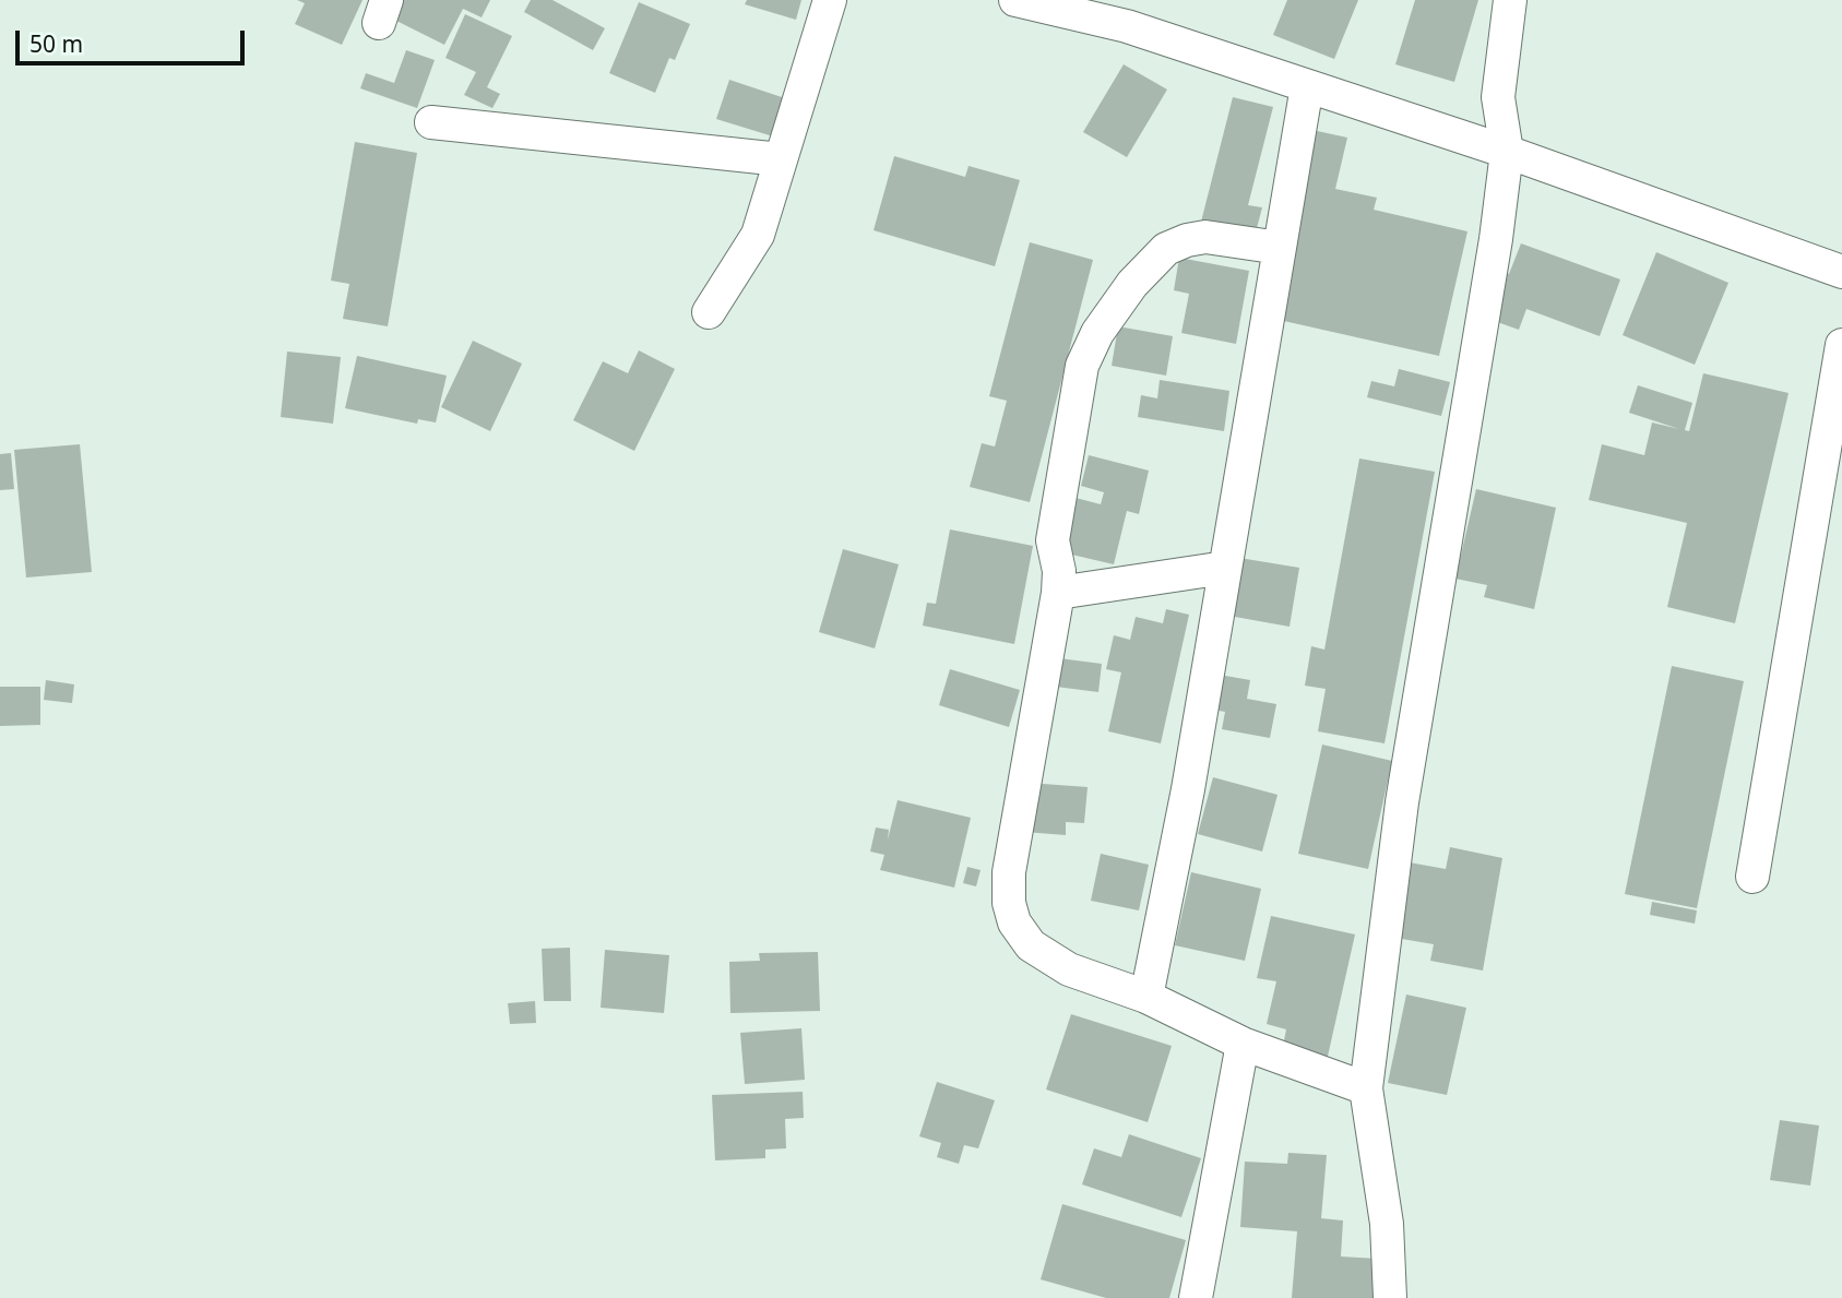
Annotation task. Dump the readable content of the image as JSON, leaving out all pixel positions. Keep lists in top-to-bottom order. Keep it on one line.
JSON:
{"scale_bar":"50 m"}
